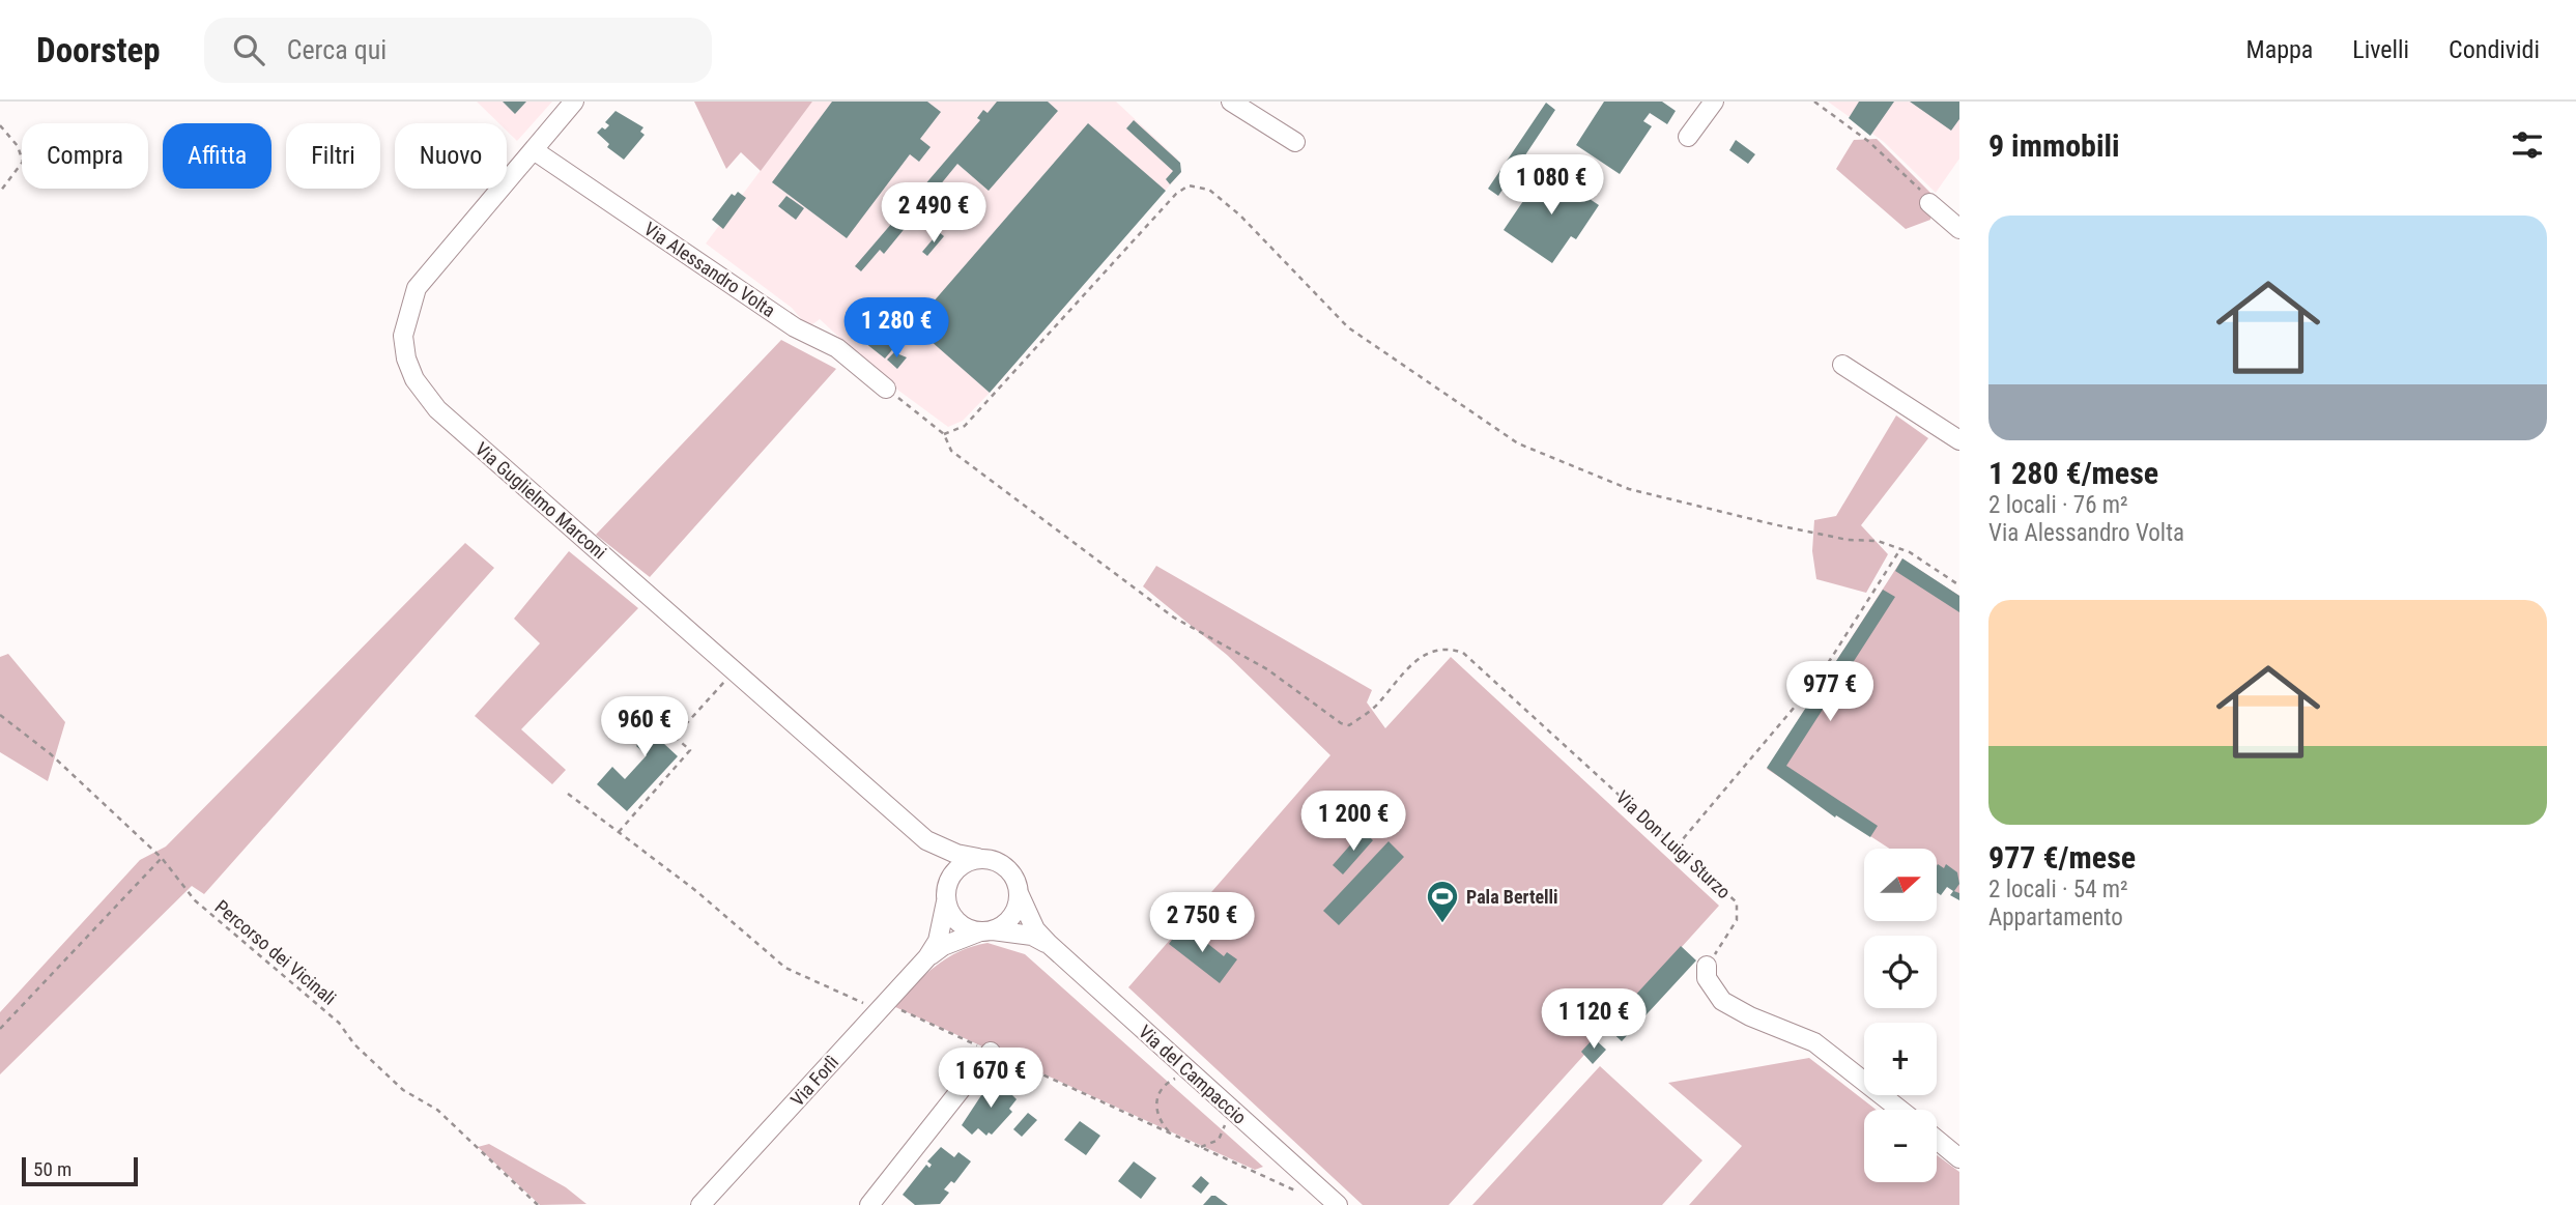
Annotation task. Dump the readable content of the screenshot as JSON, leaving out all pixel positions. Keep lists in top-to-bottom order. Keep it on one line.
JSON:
{"streets":{"street":["Via Alessandro Volta","Via Guglielmo Marconi","Via del Campaccio","Via Forlì"],"path":["Via Don Luigi Sturzo","Percorso dei Vicinali"]},"crossings":[["Via Alessandro Volta","Via Guglielmo Marconi"],["Via Guglielmo Marconi","Via del Campaccio"],["Via Guglielmo Marconi","Via Forlì"],["Via del Campaccio","Via Forlì"]],"places":{"sports":["Pala Bertelli"]},"scale_bar":"50 m","north":"right","page":{"header":"Doorstep","search":"Cerca qui","nav":["Mappa","Livelli","Condividi"],"heading":"9 immobili","chip":["Compra","Affitta","Filtri","Nuovo"],"price":["1 080 €","2 490 €","1 280 €","977 €","960 €","1 200 €","2 750 €","1 120 €","1 670 €"],"list":[{"name":"1 280 €/mese","note":"2 locali · 76 m² · Via Alessandro Volta"},{"name":"977 €/mese","note":"2 locali · 54 m² · Appartamento"}],"map_buttons":["+","−"],"scale":"50 m"}}
